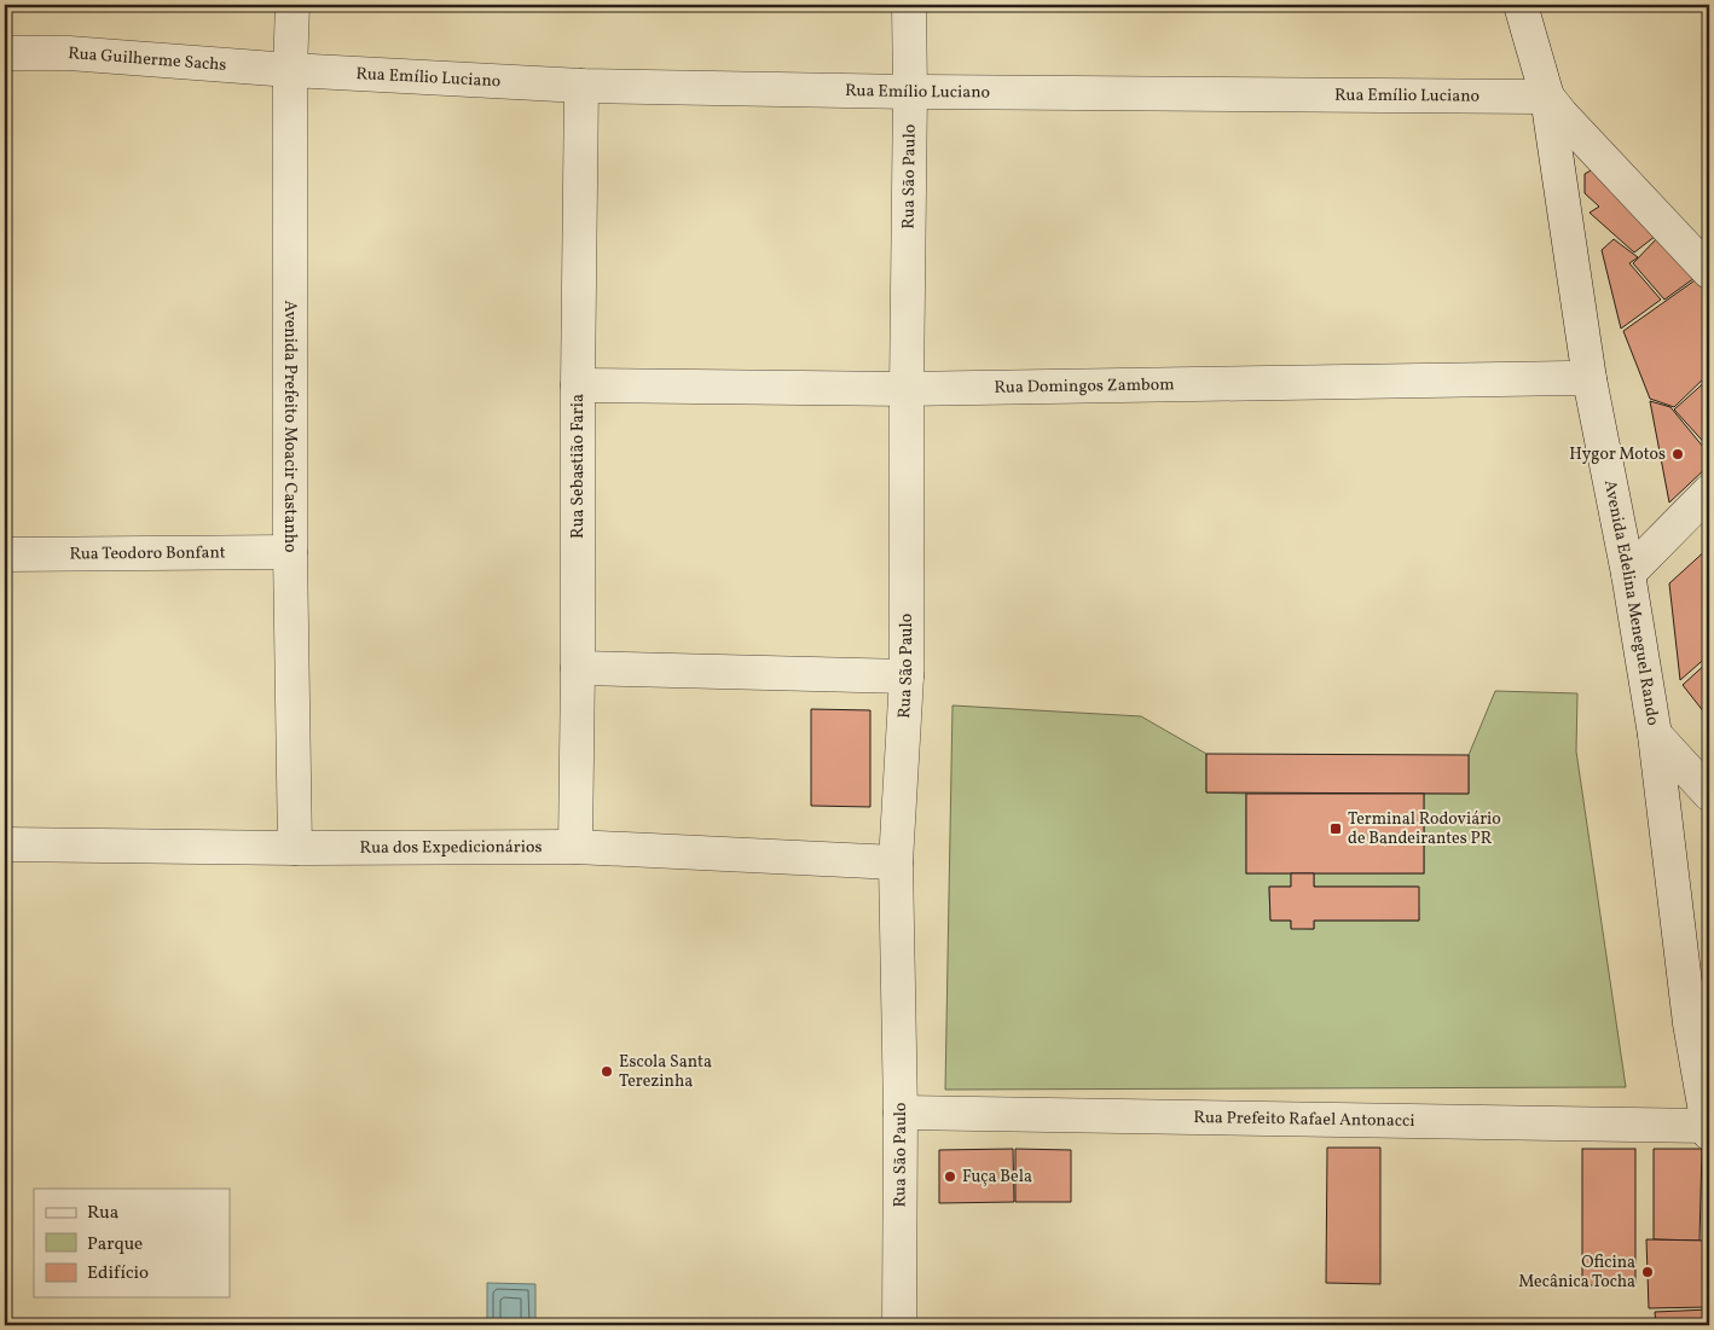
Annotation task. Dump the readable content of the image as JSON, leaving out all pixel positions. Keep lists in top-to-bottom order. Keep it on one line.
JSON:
{"streets":{"street":["Rua Guilherme Sachs","Rua Emílio Luciano","Rua São Paulo","Rua Domingos Zambom","Avenida Prefeito Moacir Castanho","Rua Sebastião Faria","Rua Teodoro Bonfant","Avenida Edelina Meneguel Rando","Rua dos Expedicionários","Rua Prefeito Rafael Antonacci"]},"crossings":[["Rua Guilherme Sachs","Rua Emílio Luciano"],["Rua Guilherme Sachs","Avenida Prefeito Moacir Castanho"],["Rua Emílio Luciano","Rua São Paulo"],["Rua Emílio Luciano","Avenida Prefeito Moacir Castanho"],["Rua Emílio Luciano","Rua Sebastião Faria"],["Rua Emílio Luciano","Avenida Edelina Meneguel Rando"],["Rua São Paulo","Rua Domingos Zambom"],["Rua São Paulo","Rua dos Expedicionários"],["Rua São Paulo","Rua Prefeito Rafael Antonacci"],["Rua Domingos Zambom","Rua Sebastião Faria"],["Rua Domingos Zambom","Avenida Edelina Meneguel Rando"],["Avenida Prefeito Moacir Castanho","Rua Teodoro Bonfant"],["Avenida Prefeito Moacir Castanho","Rua dos Expedicionários"],["Rua Sebastião Faria","Rua dos Expedicionários"],["Avenida Edelina Meneguel Rando","Rua Prefeito Rafael Antonacci"]],"places":{"other":["Hygor Motos","Escola Santa Terezinha","Fuça Bela","Oficina Mecânica Tocha"],"transit":["Terminal Rodoviário de Bandeirantes PR"]},"legend":["Rua","Parque","Edifício"]}
